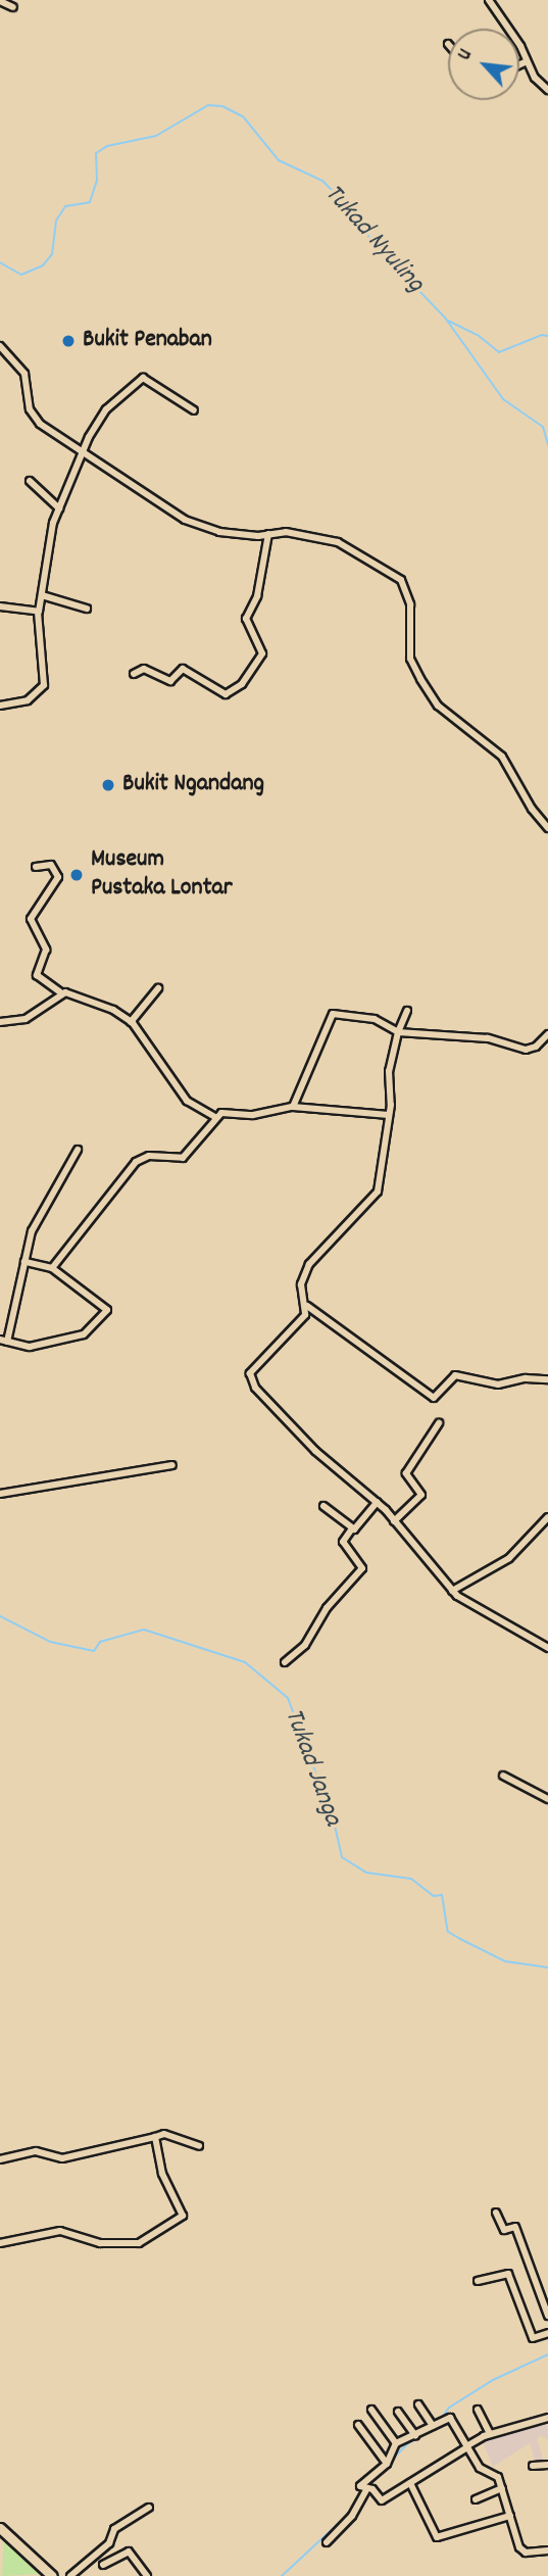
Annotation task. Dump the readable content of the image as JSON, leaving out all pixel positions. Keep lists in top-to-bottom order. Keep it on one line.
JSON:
{"water":["Tukad Nyuling","Tukad Janga"],"places":["Bukit Penaban","Bukit Ngandang","Museum Pustaka Lontar"],"north":"top left"}
